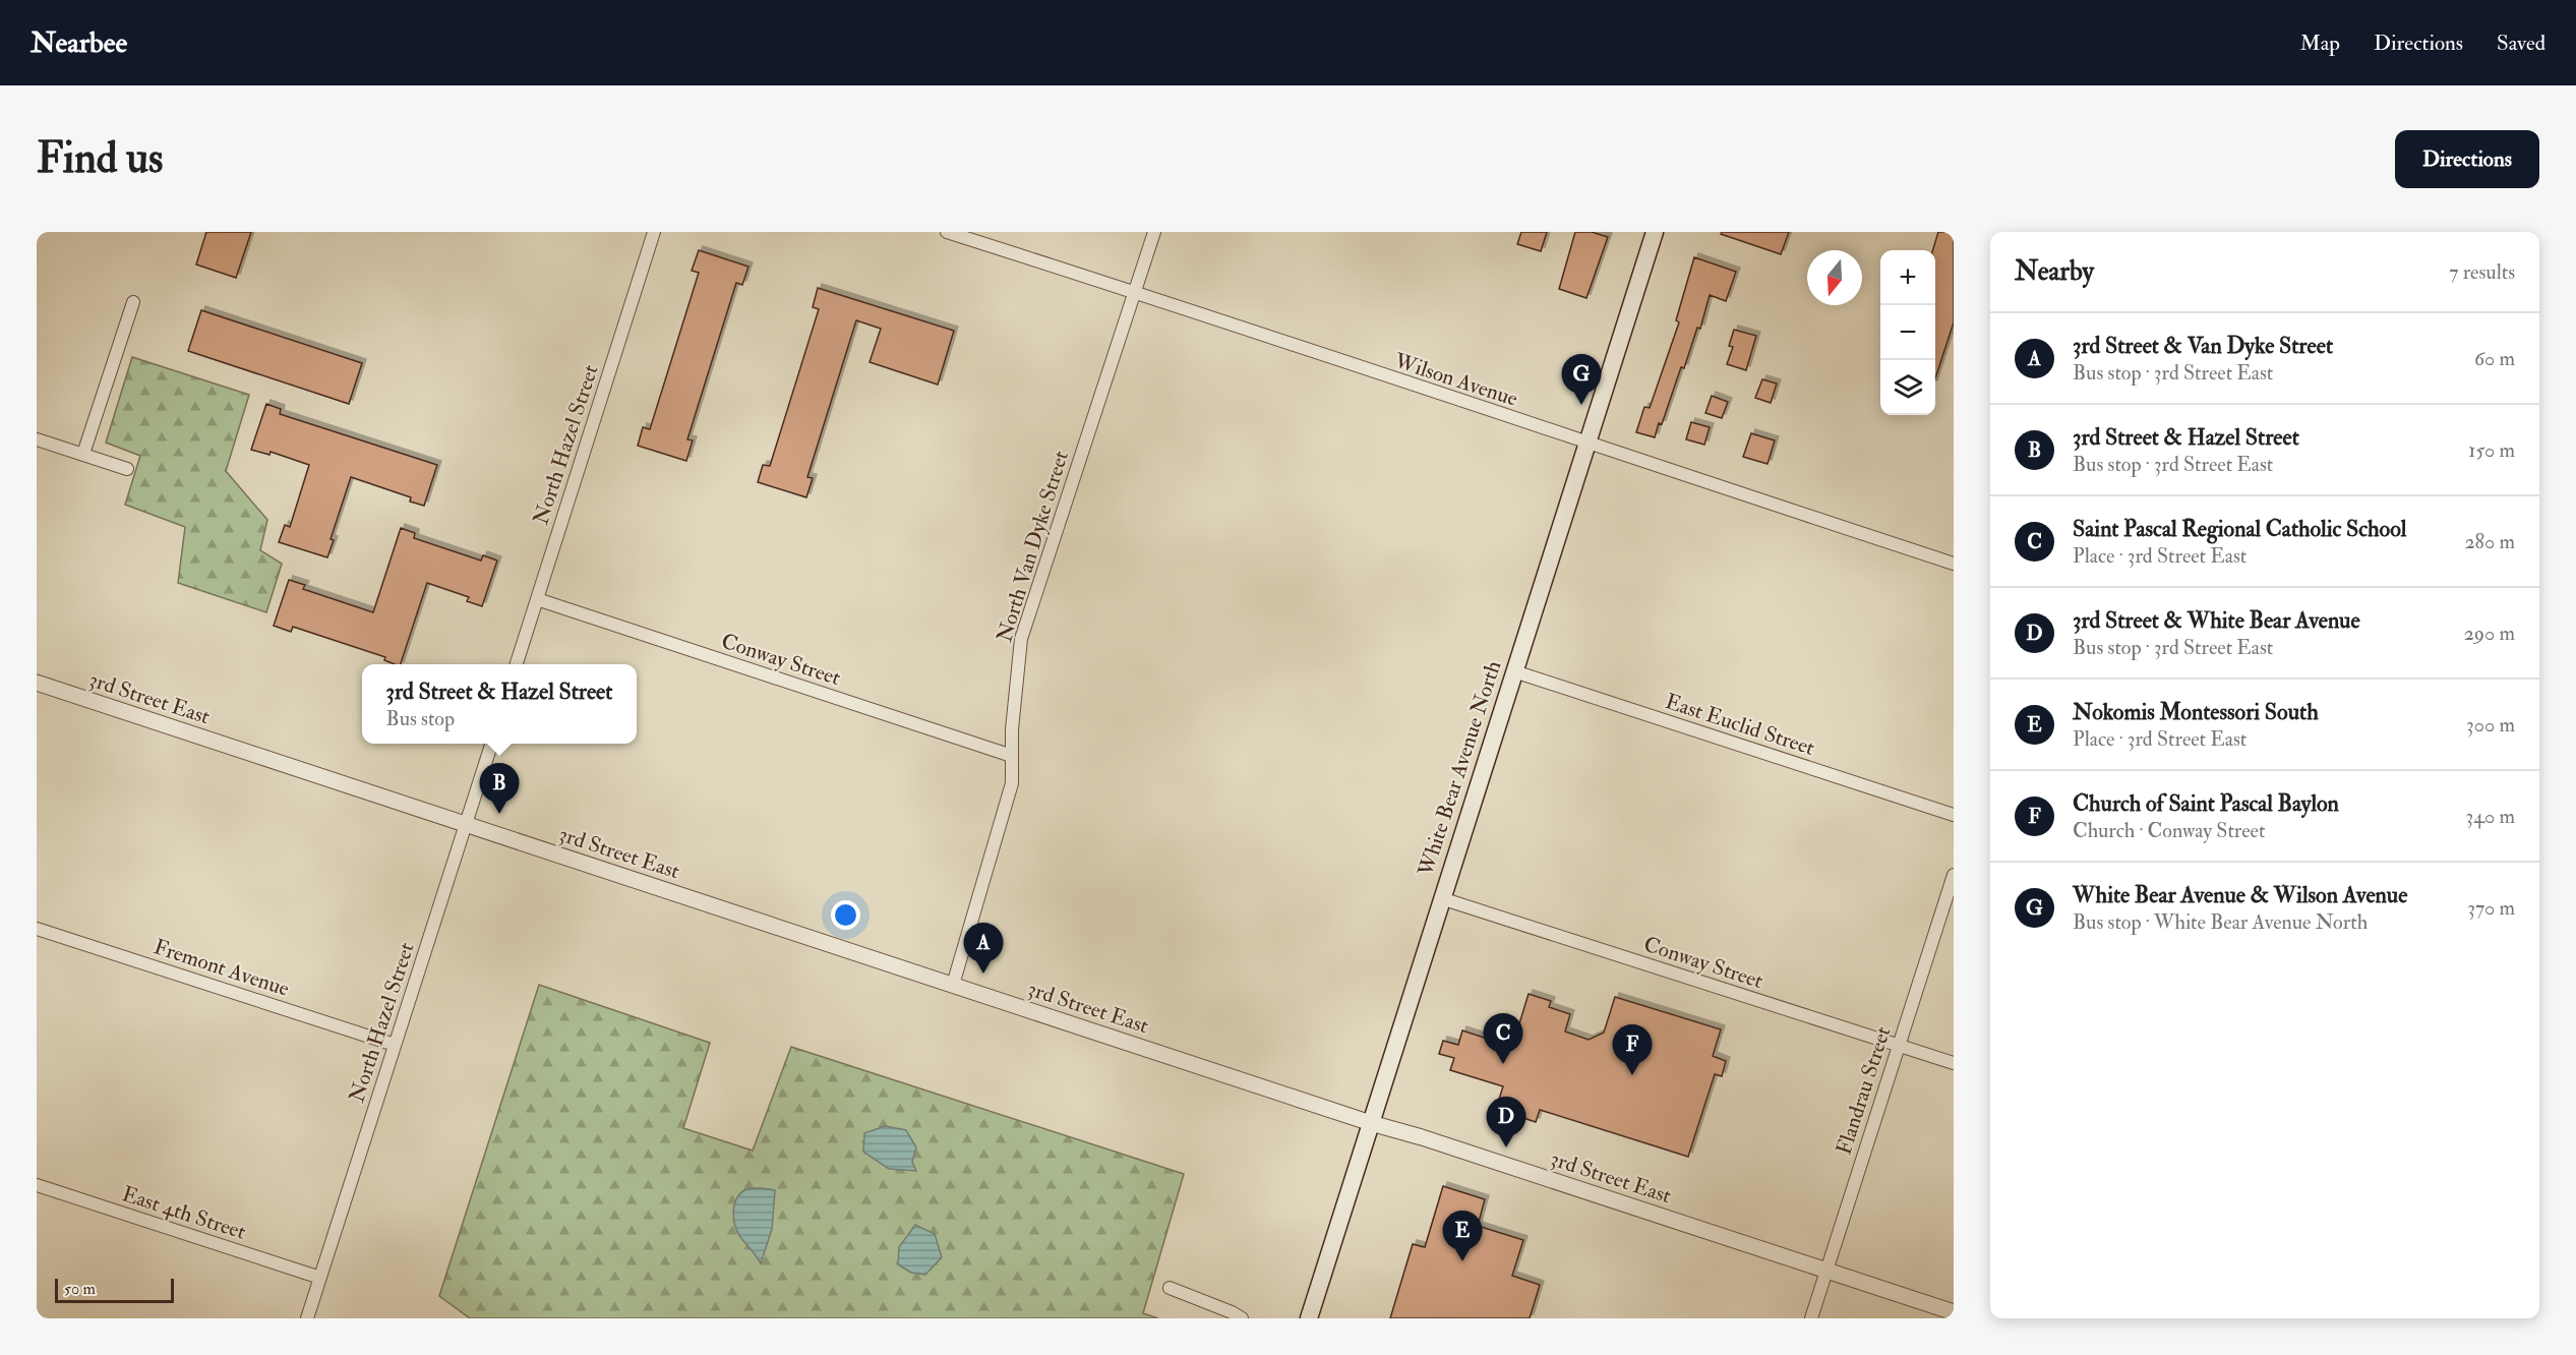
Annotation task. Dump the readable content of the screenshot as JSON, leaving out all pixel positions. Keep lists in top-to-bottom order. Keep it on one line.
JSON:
{"streets":{"main road":["White Bear Avenue North"],"street":["Wilson Avenue","North Hazel Street","North Van Dyke Street","Conway Street","3rd Street East","East Euclid Street","Fremont Avenue","Flandrau Street","East 4th Street"]},"crossings":[["Wilson Avenue","North Van Dyke Street"],["Wilson Avenue","White Bear Avenue North"],["North Hazel Street","Conway Street"],["North Hazel Street","3rd Street East"],["North Hazel Street","Fremont Avenue"],["North Hazel Street","East 4th Street"],["North Van Dyke Street","Conway Street"],["North Van Dyke Street","3rd Street East"],["Conway Street","White Bear Avenue North"],["Conway Street","Flandrau Street"],["3rd Street East","White Bear Avenue North"],["3rd Street East","Flandrau Street"],["East Euclid Street","White Bear Avenue North"]],"scale_bar":"50 m","north":"bottom","page":{"header":"Nearbee","nav":["Map","Directions","Saved"],"buttons":"Directions","title":"Find us","heading":["Nearby","7 results"],"map_buttons":["+","−"],"list":[{"mark":"A","name":"3rd Street & Van Dyke Street","note":"Bus stop · 3rd Street East","value":"60 m"},{"mark":"B","name":"3rd Street & Hazel Street","note":"Bus stop · 3rd Street East","value":"150 m"},{"mark":"C","name":"Saint Pascal Regional Catholic School","note":"Place · 3rd Street East","value":"280 m"},{"mark":"D","name":"3rd Street & White Bear Avenue","note":"Bus stop · 3rd Street East","value":"290 m"},{"mark":"E","name":"Nokomis Montessori South","note":"Place · 3rd Street East","value":"300 m"},{"mark":"F","name":"Church of Saint Pascal Baylon","note":"Church · Conway Street","value":"340 m"},{"mark":"G","name":"White Bear Avenue & Wilson Avenue","note":"Bus stop · White Bear Avenue North","value":"370 m"}],"pins":["G","B","A","C","F","D","E"],"popup":["3rd Street & Hazel Street","Bus stop"],"scale":"50 m"}}
